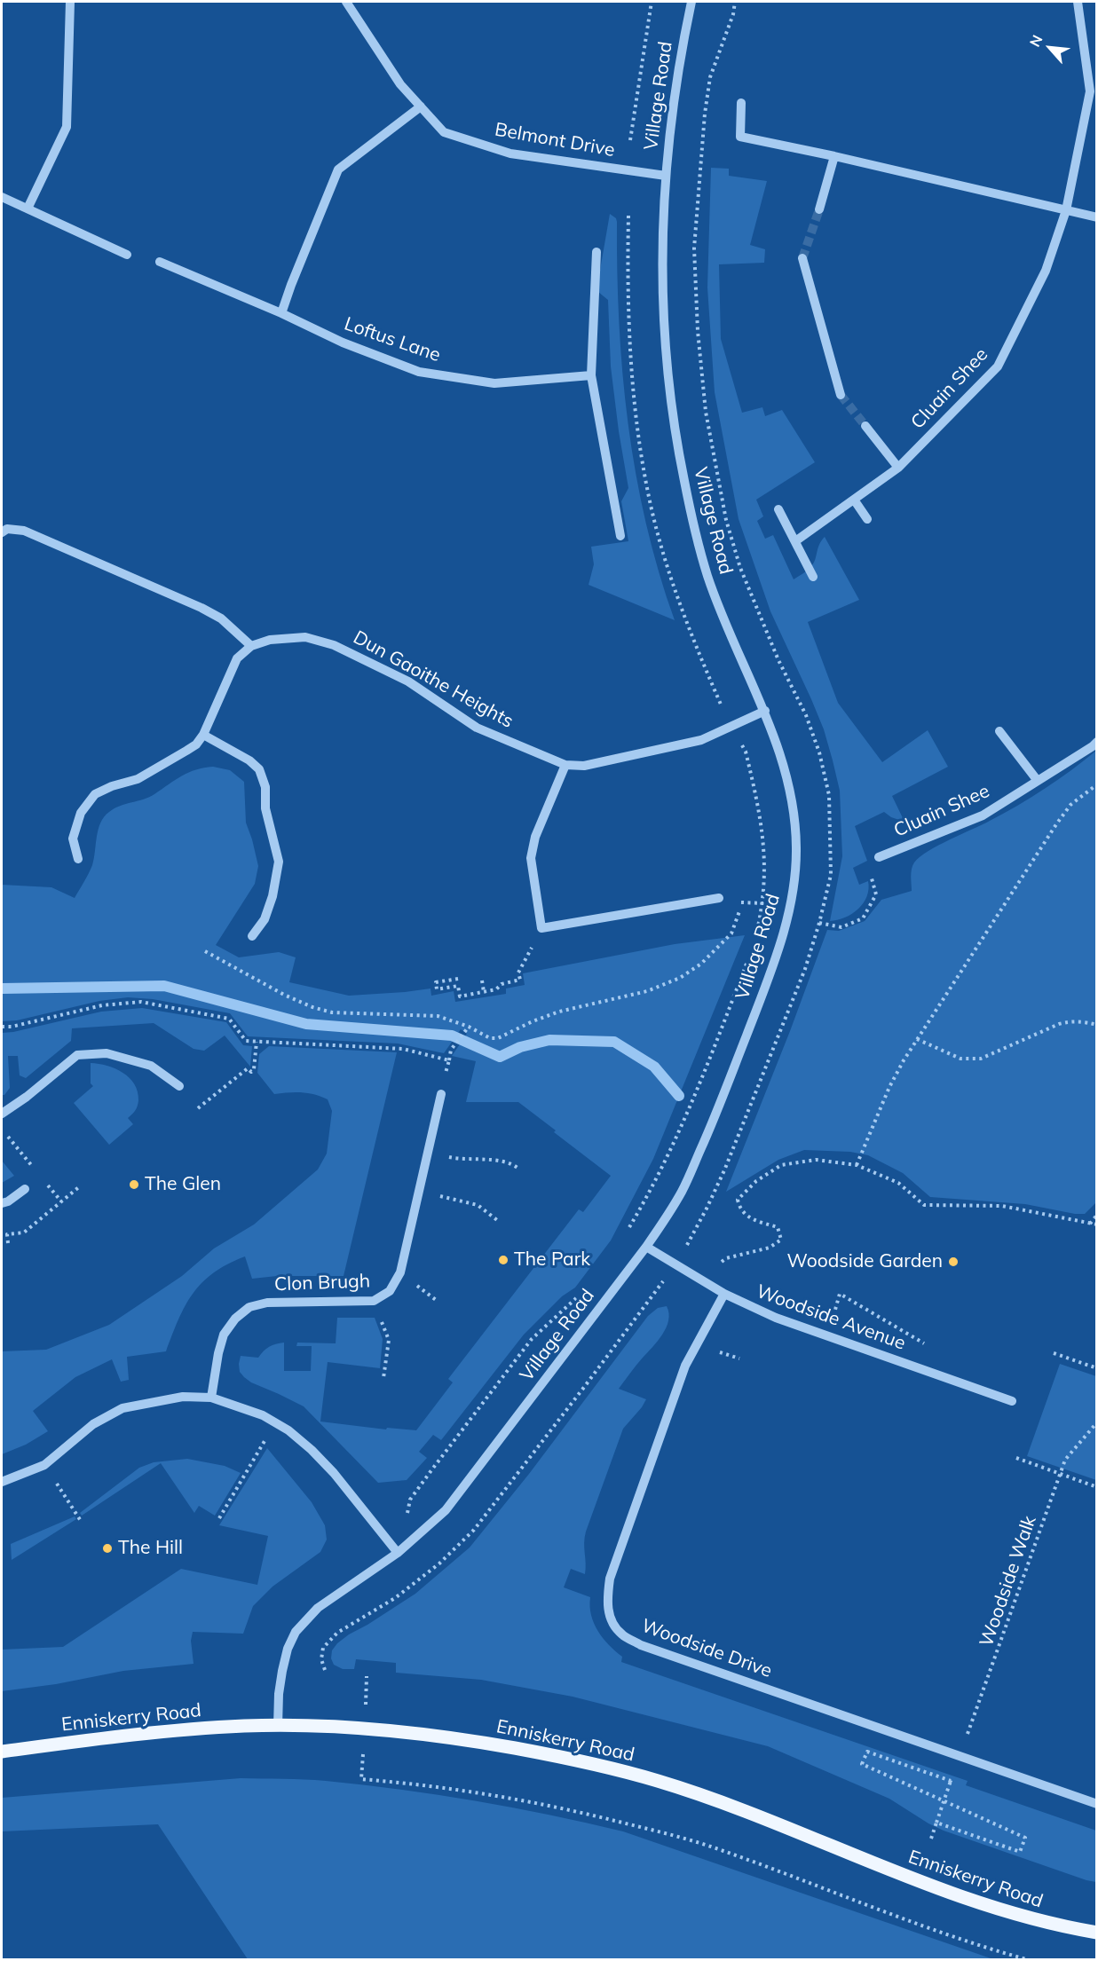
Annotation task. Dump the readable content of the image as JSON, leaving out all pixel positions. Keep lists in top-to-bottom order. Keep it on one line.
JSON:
{"streets":{"main road":["Enniskerry Road"],"street":["Village Road","Belmont Drive","Loftus Lane","Cluain Shee","Dun Gaoithe Heights","Clon Brugh","Woodside Avenue","Woodside Drive"],"path":["Woodside Walk"]},"crossings":[["Village Road","Belmont Drive"],["Village Road","Dun Gaoithe Heights"],["Village Road","Woodside Avenue"],["Village Road","Enniskerry Road"],["Woodside Avenue","Woodside Drive"],["Woodside Walk","Woodside Drive"]],"places":["The Glen","The Park","Woodside Garden","The Hill"],"north":"top left"}
